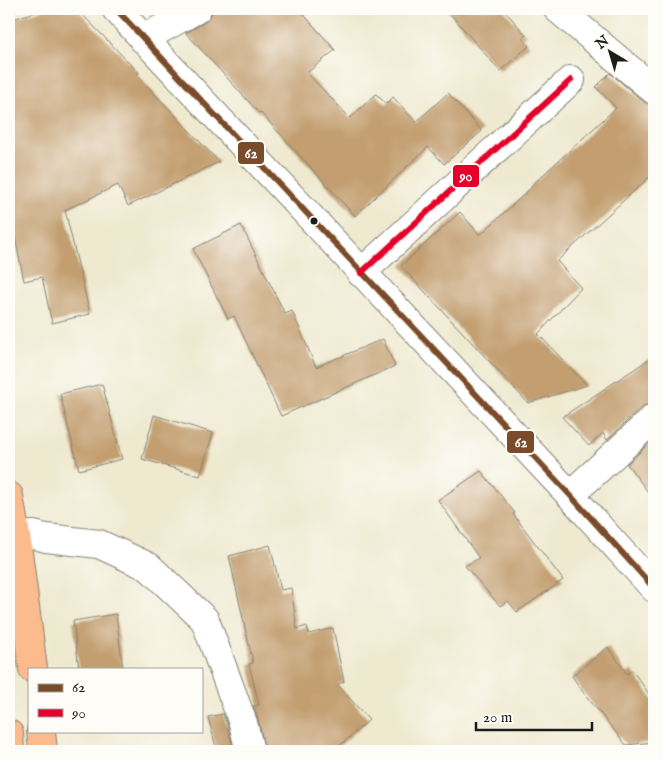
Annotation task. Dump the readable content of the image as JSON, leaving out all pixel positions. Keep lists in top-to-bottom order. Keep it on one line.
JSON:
{"lines":["transit line 62","transit line 90"],"legend":["62","90"],"scale_bar":"20 m","north":"top left"}
